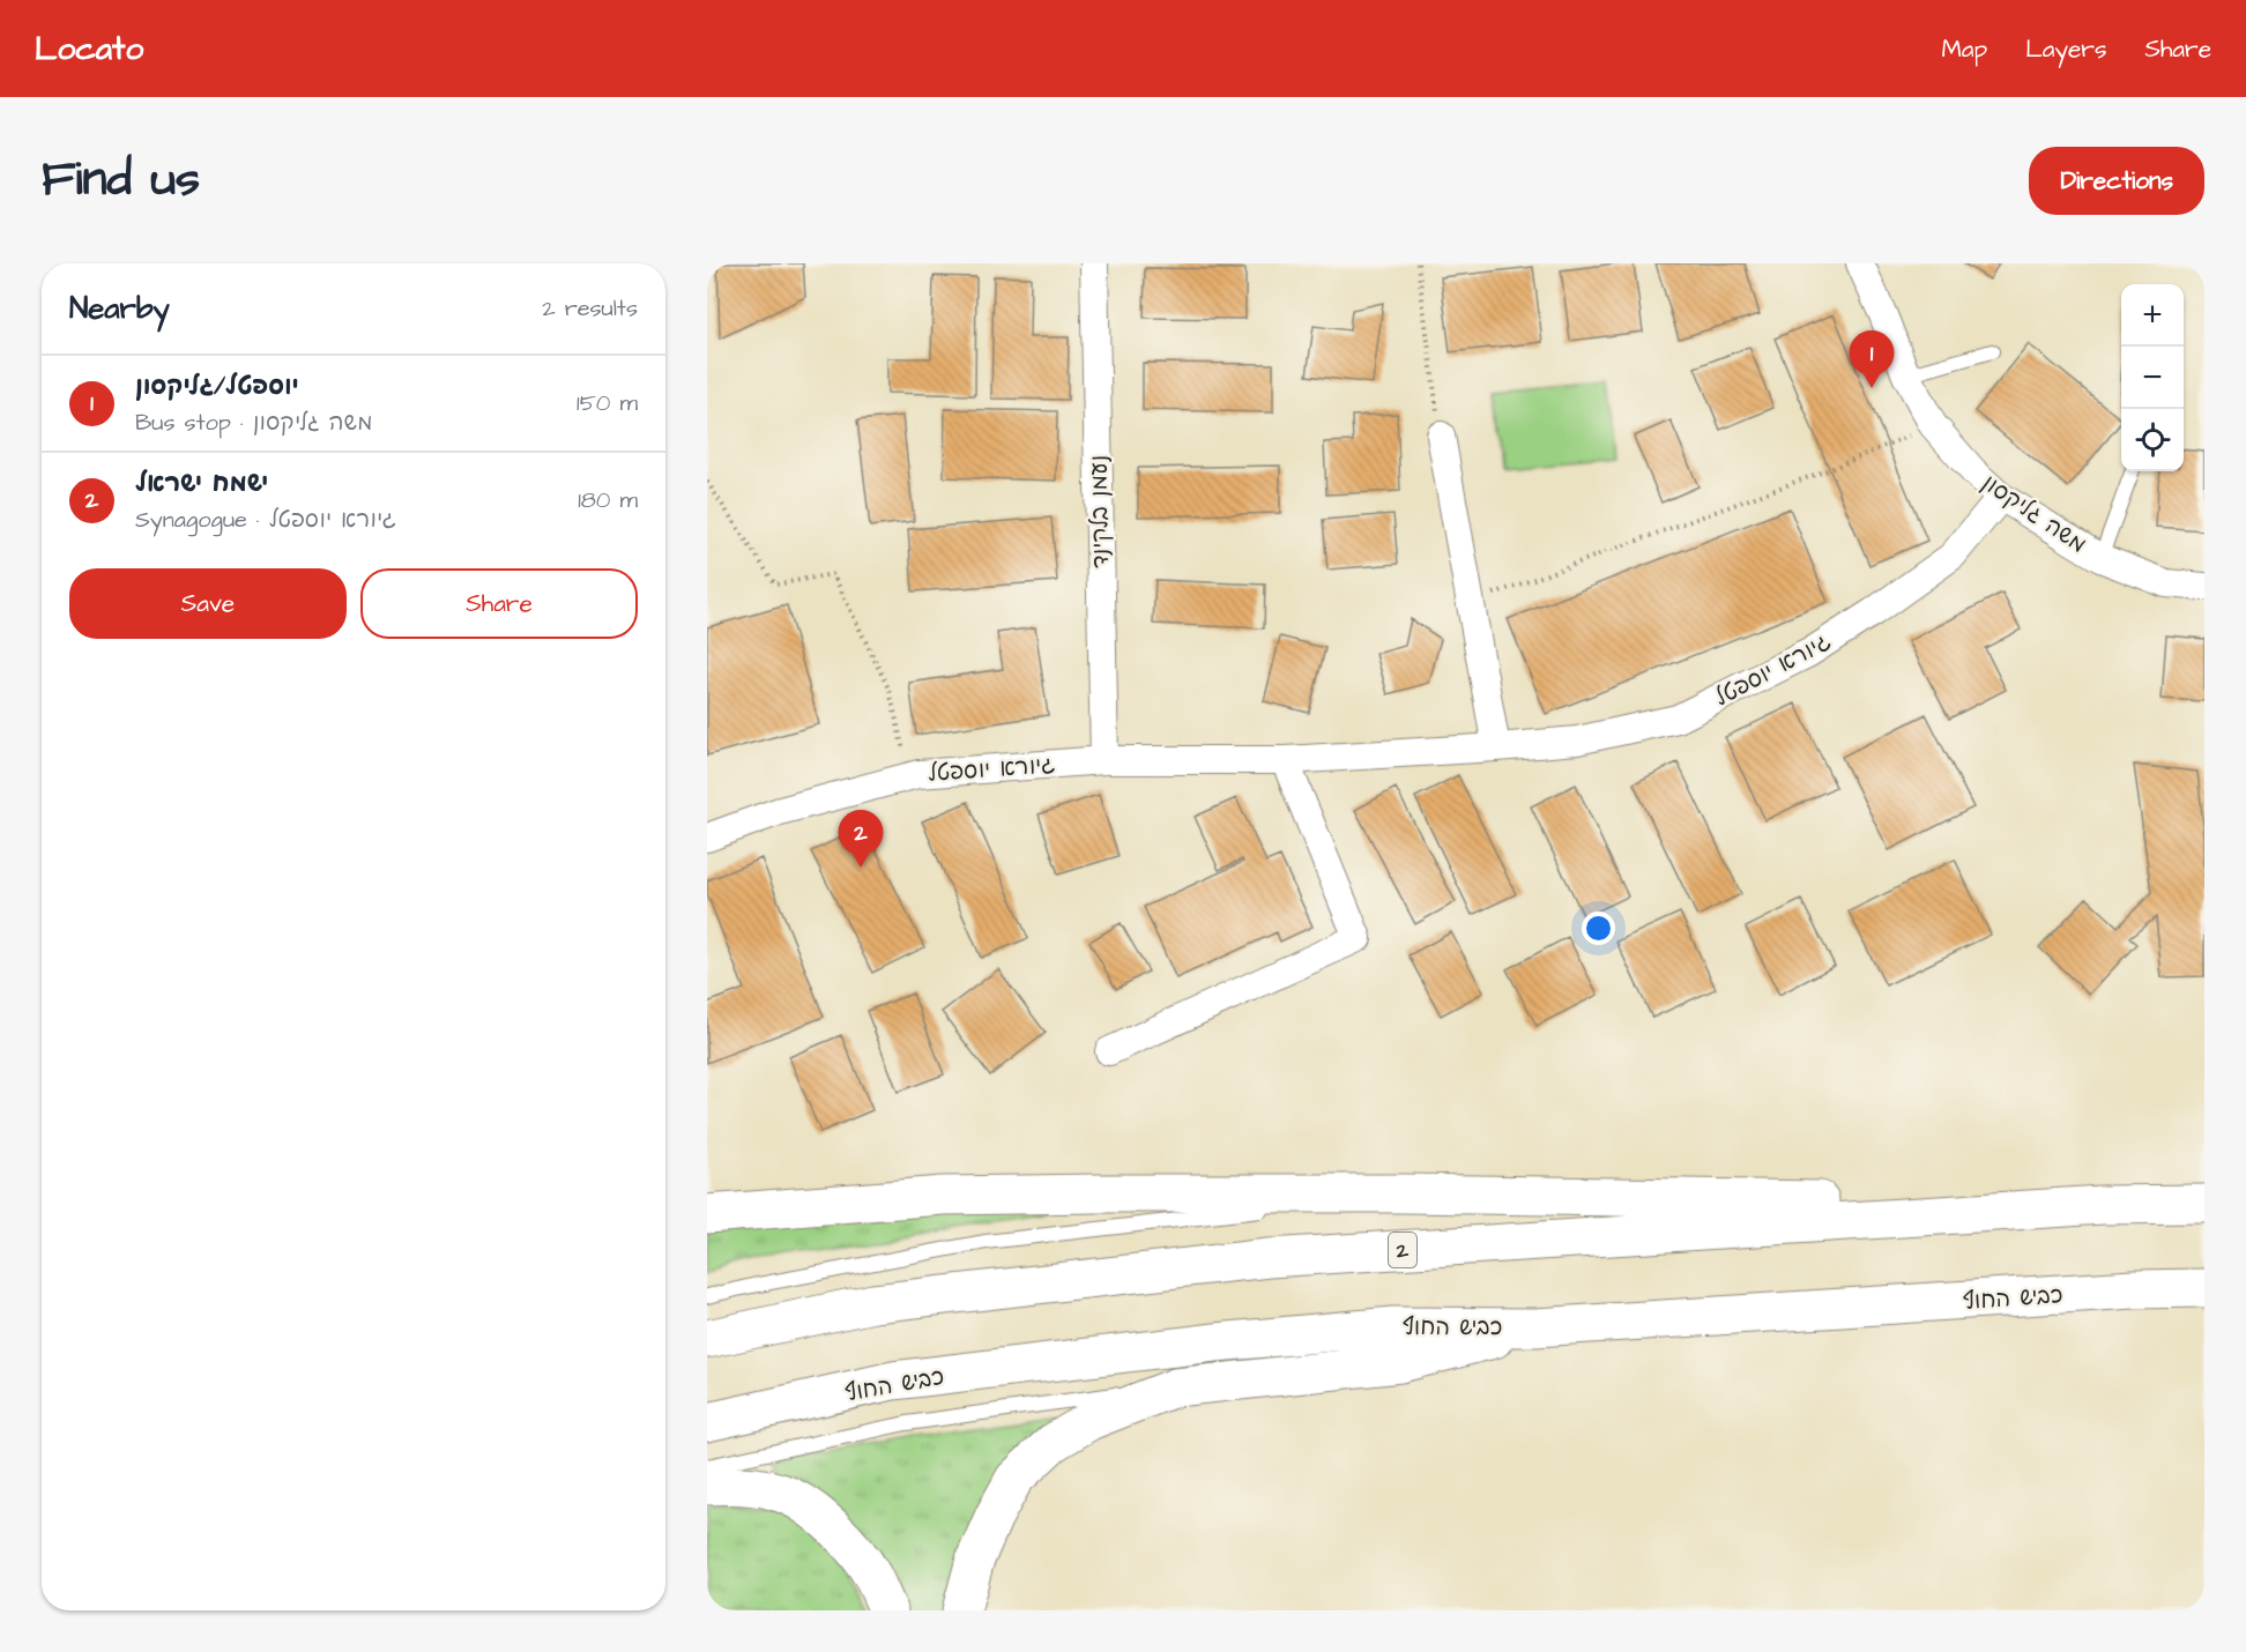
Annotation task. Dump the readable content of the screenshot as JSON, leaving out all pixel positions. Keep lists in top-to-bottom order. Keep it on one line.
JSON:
{"streets":{"highway":["2","כביש החוף"],"street":["נעמן בלקינד","משה גליקסון","גיורא יוספטל"]},"crossings":[["נעמן בלקינד","גיורא יוספטל"],["משה גליקסון","גיורא יוספטל"]],"page":{"header":"Locato","nav":["Map","Layers","Share"],"title":"Find us","buttons":["Directions",["Save","Share"]],"heading":["Nearby","2 results"],"map_buttons":["+","−"],"pins":["1","2"],"list":[{"mark":"1","name":"יוספטל/גליקסון","note":"Bus stop · משה גליקסון","value":"150 m"},{"mark":"2","name":"ישמח ישראל","note":"Synagogue · גיורא יוספטל","value":"180 m"}]}}
